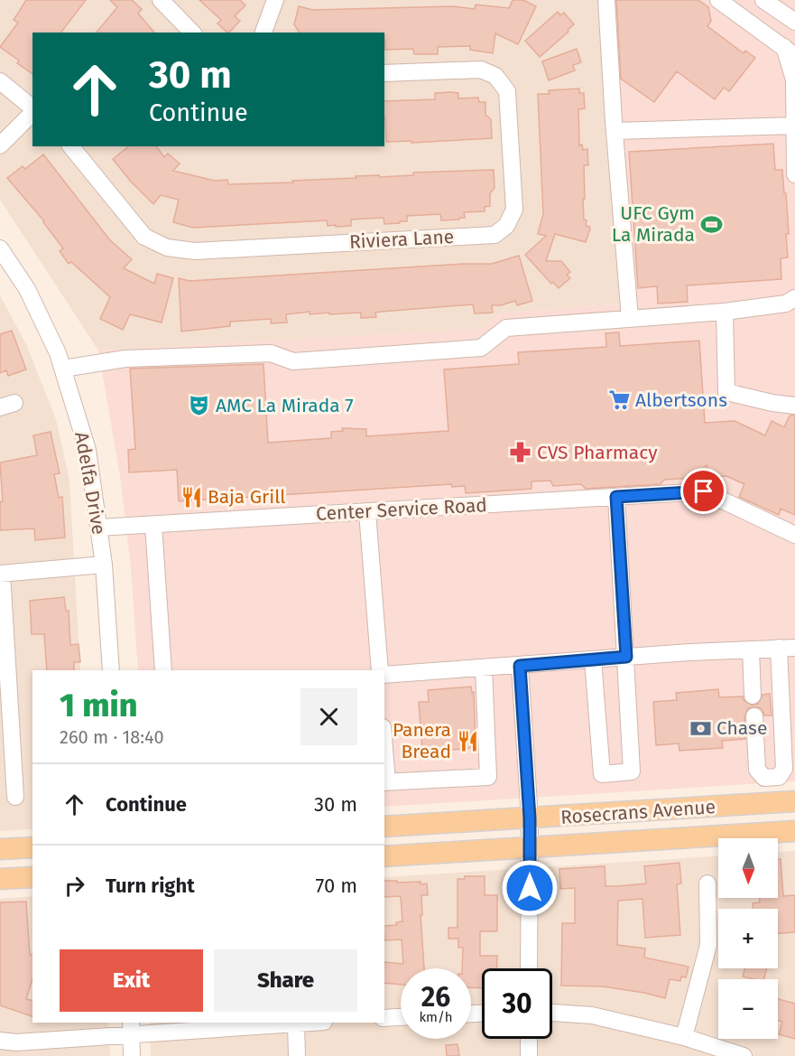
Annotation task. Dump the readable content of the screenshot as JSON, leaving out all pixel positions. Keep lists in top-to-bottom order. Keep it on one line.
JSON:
{"streets":{"main road":["Rosecrans Avenue"],"street":["Riviera Lane","Adelfa Drive","Center Service Road"]},"crossings":[["Adelfa Drive","Center Service Road"]],"places":{"sports":["UFC Gym La Mirada"],"supermarket":["Albertsons"],"theatre":["AMC La Mirada 7"],"pharmacy":["CVS Pharmacy"],"restaurant":["Baja Grill","Panera Bread"],"bank":["Chase"]},"north":"bottom","page":{"turn":["30 m","Continue"],"heading":["1 min","260 m · 18:40"],"list":[{"name":"Continue","value":"30 m"},{"name":"Turn right","value":"70 m"}],"map_buttons":["+","−"],"buttons":["Exit","Share"],"speed":"26 km/h","limit":"30"}}
